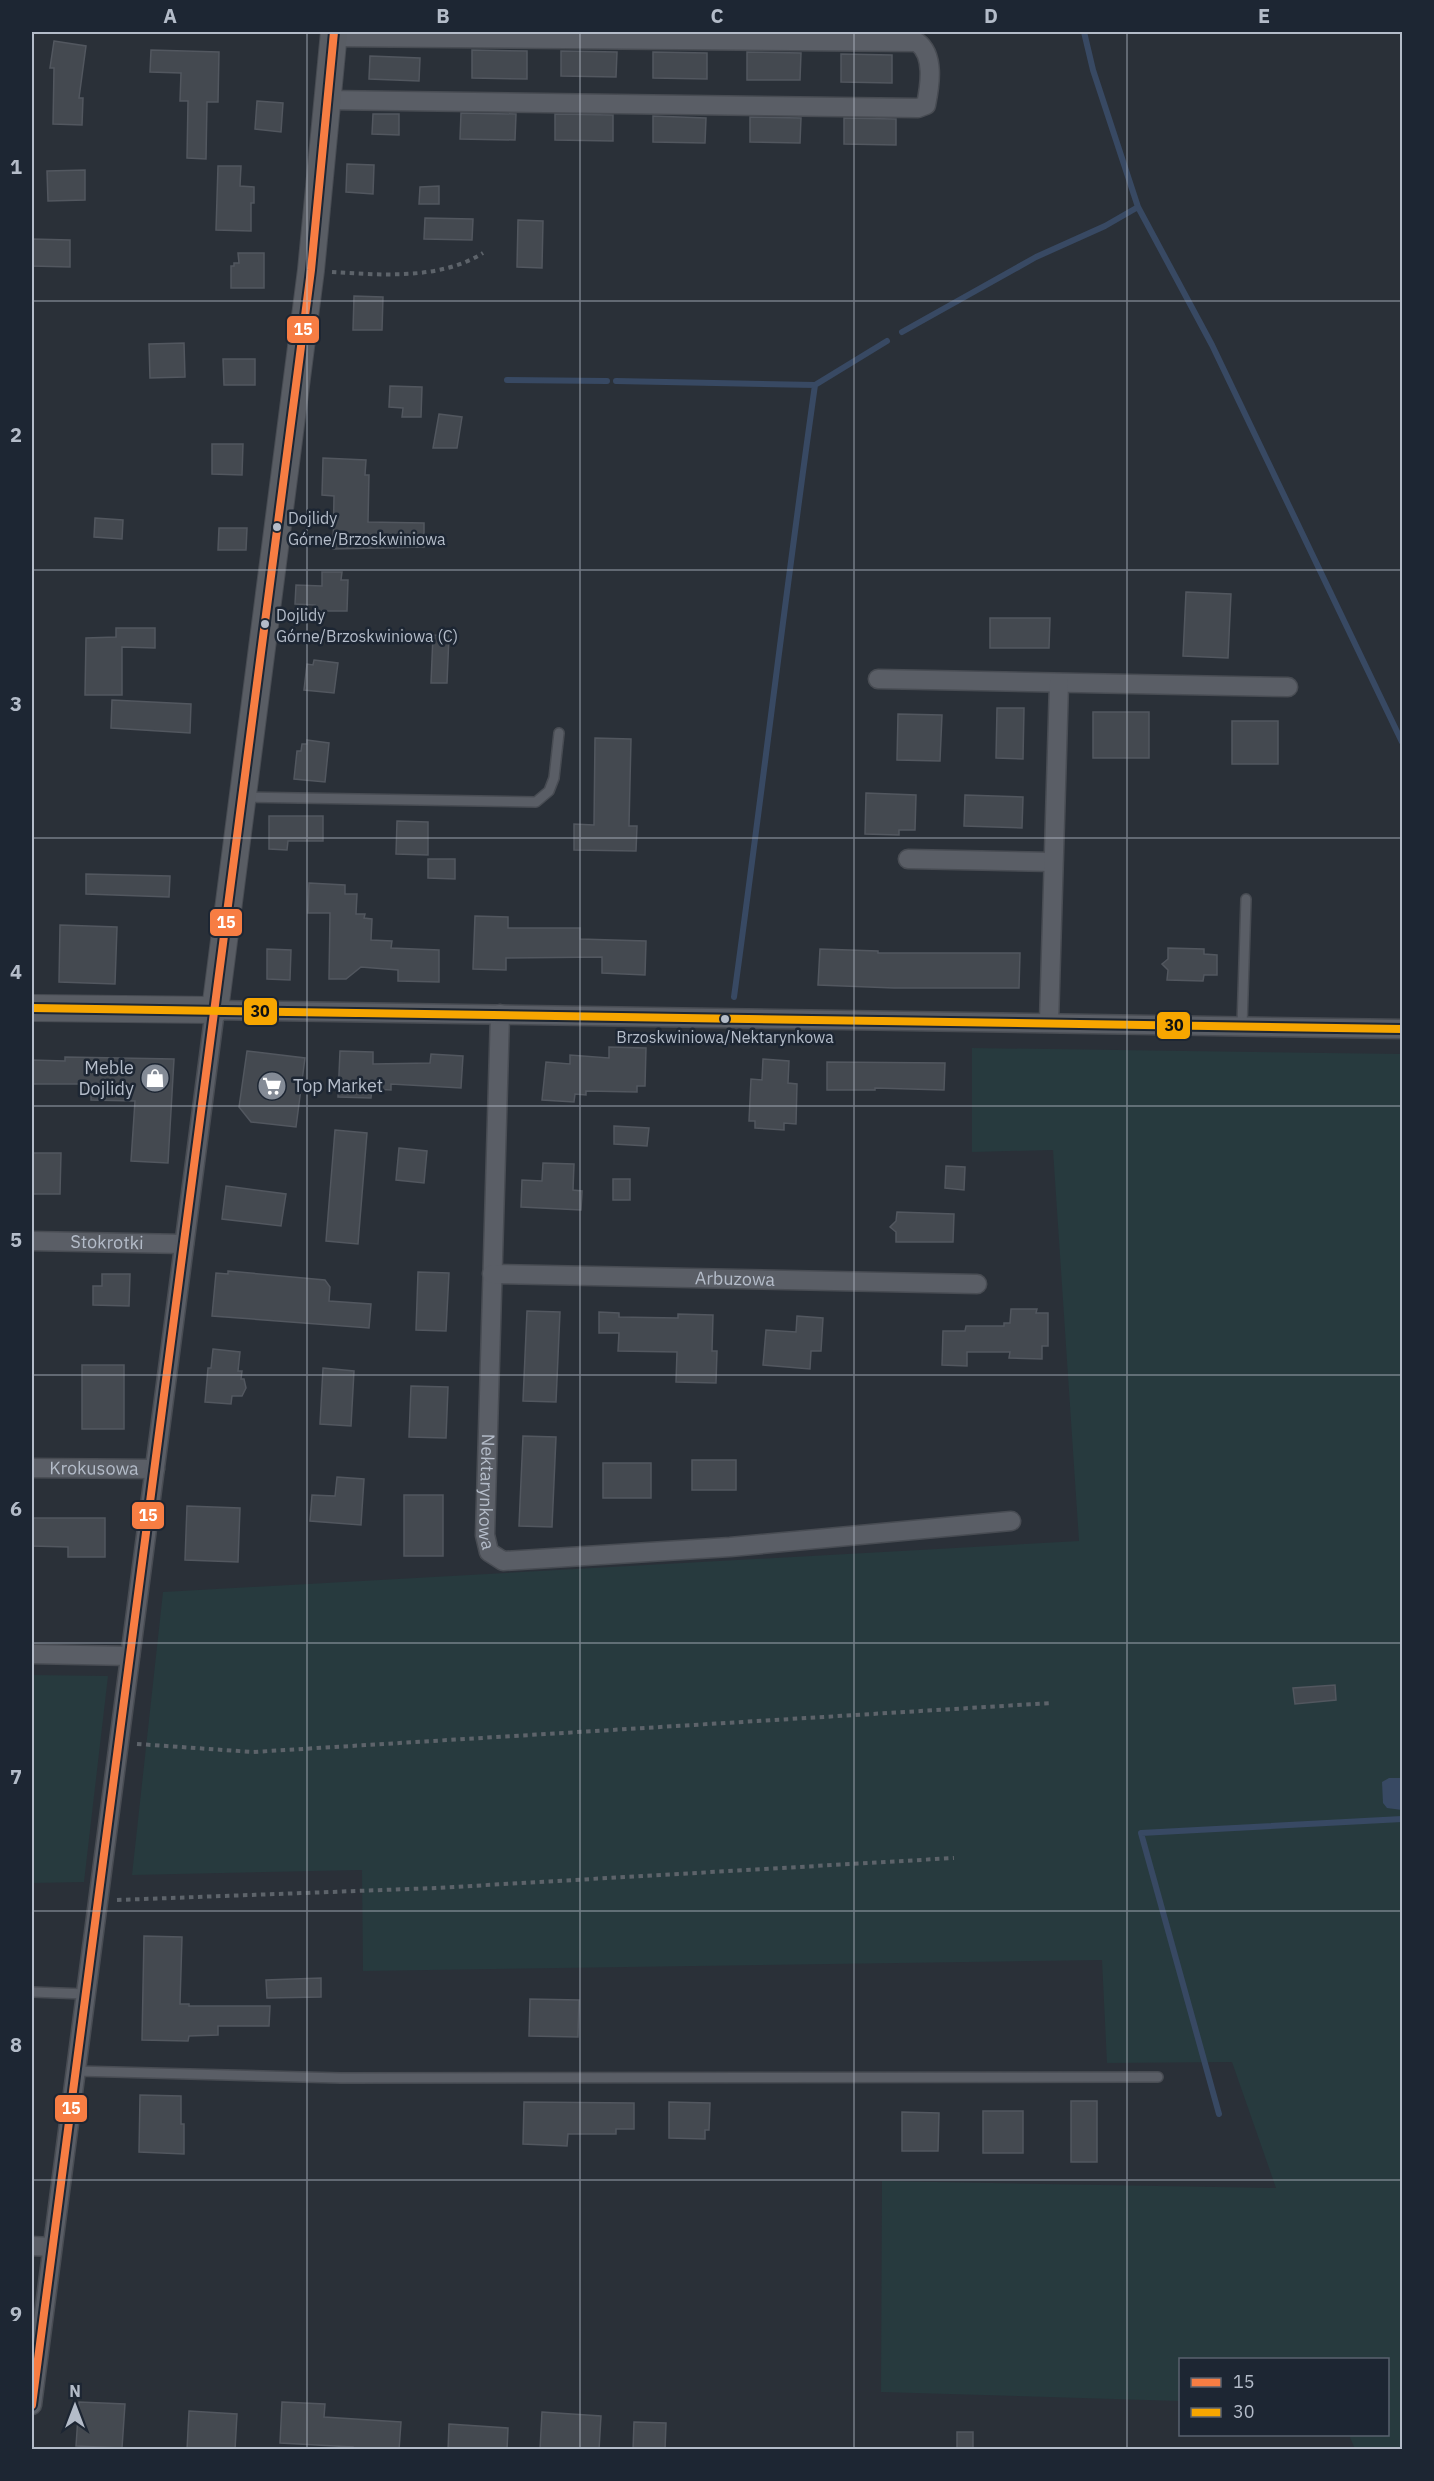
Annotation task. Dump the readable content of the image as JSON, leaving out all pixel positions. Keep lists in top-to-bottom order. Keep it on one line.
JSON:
{"streets":{"street":["Stokrotki","Arbuzowa","Krokusowa","Nektarynkowa"]},"crossings":[["Arbuzowa","Nektarynkowa"]],"places":{"other":["Dojlidy Górne/Brzoskwiniowa","Dojlidy Górne/Brzoskwiniowa (C)","Brzoskwiniowa/Nektarynkowa"],"shop":["Meble Dojlidy"],"supermarket":["Top Market"]},"lines":["transit line 15","transit line 30"],"legend":["15","30"],"north":"top","grid":{"columns":["A","B","C","D","E"],"rows":["1","2","3","4","5","6","7","8","9"]}}
